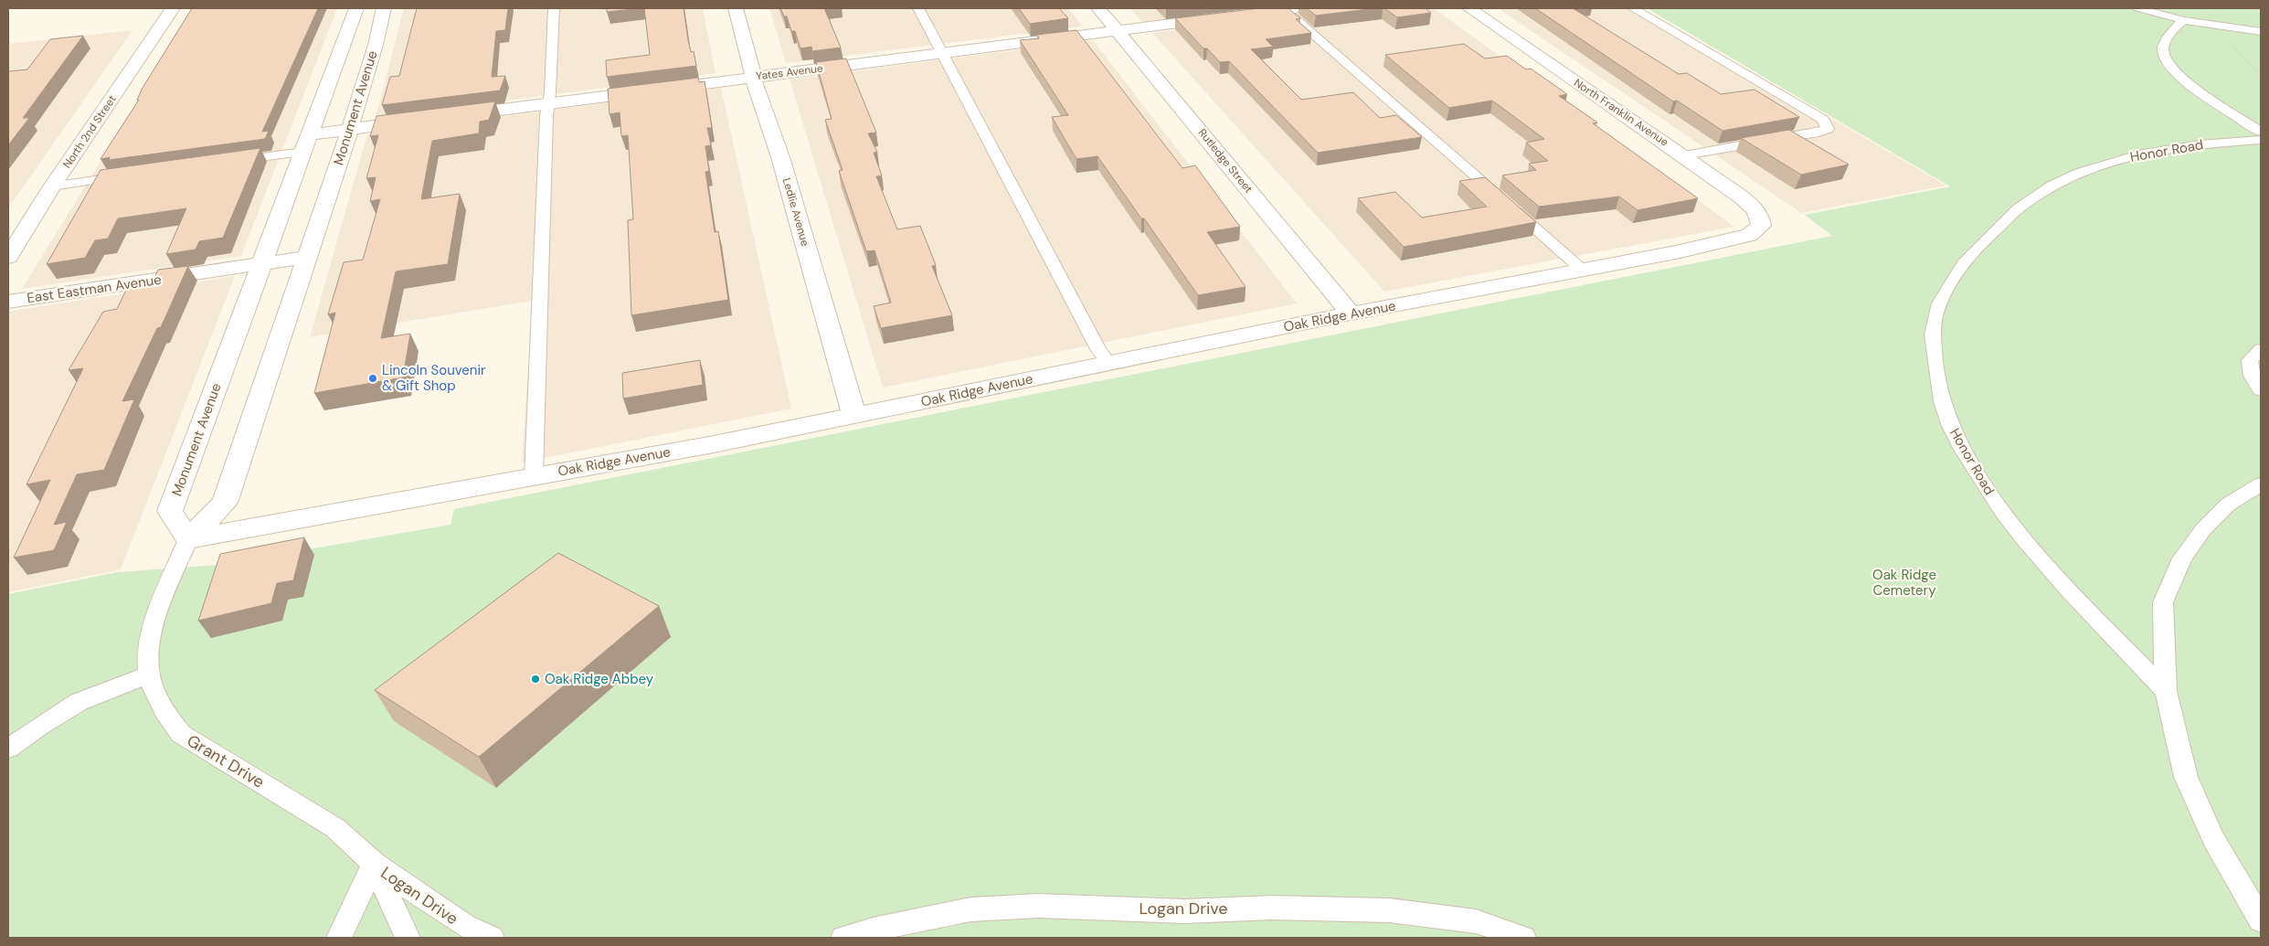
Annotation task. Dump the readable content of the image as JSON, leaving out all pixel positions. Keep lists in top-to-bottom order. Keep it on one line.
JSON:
{"streets":{"street":["Yates Avenue","Monument Avenue","North Franklin Avenue","North 2nd Street","Rutledge Street","Ledlie Avenue","East Eastman Avenue","Oak Ridge Avenue"],"lane":["Honor Road","Grant Drive","Logan Drive"]},"crossings":[["Yates Avenue","Rutledge Street"],["Yates Avenue","Ledlie Avenue"],["Monument Avenue","East Eastman Avenue"],["Monument Avenue","Oak Ridge Avenue"],["Monument Avenue","Grant Drive"],["North Franklin Avenue","Oak Ridge Avenue"],["Rutledge Street","Oak Ridge Avenue"],["Ledlie Avenue","Oak Ridge Avenue"],["Oak Ridge Avenue","Grant Drive"],["Grant Drive","Logan Drive"]],"parks":["Oak Ridge Cemetery"],"places":["Lincoln Souvenir & Gift Shop","Oak Ridge Abbey"]}
